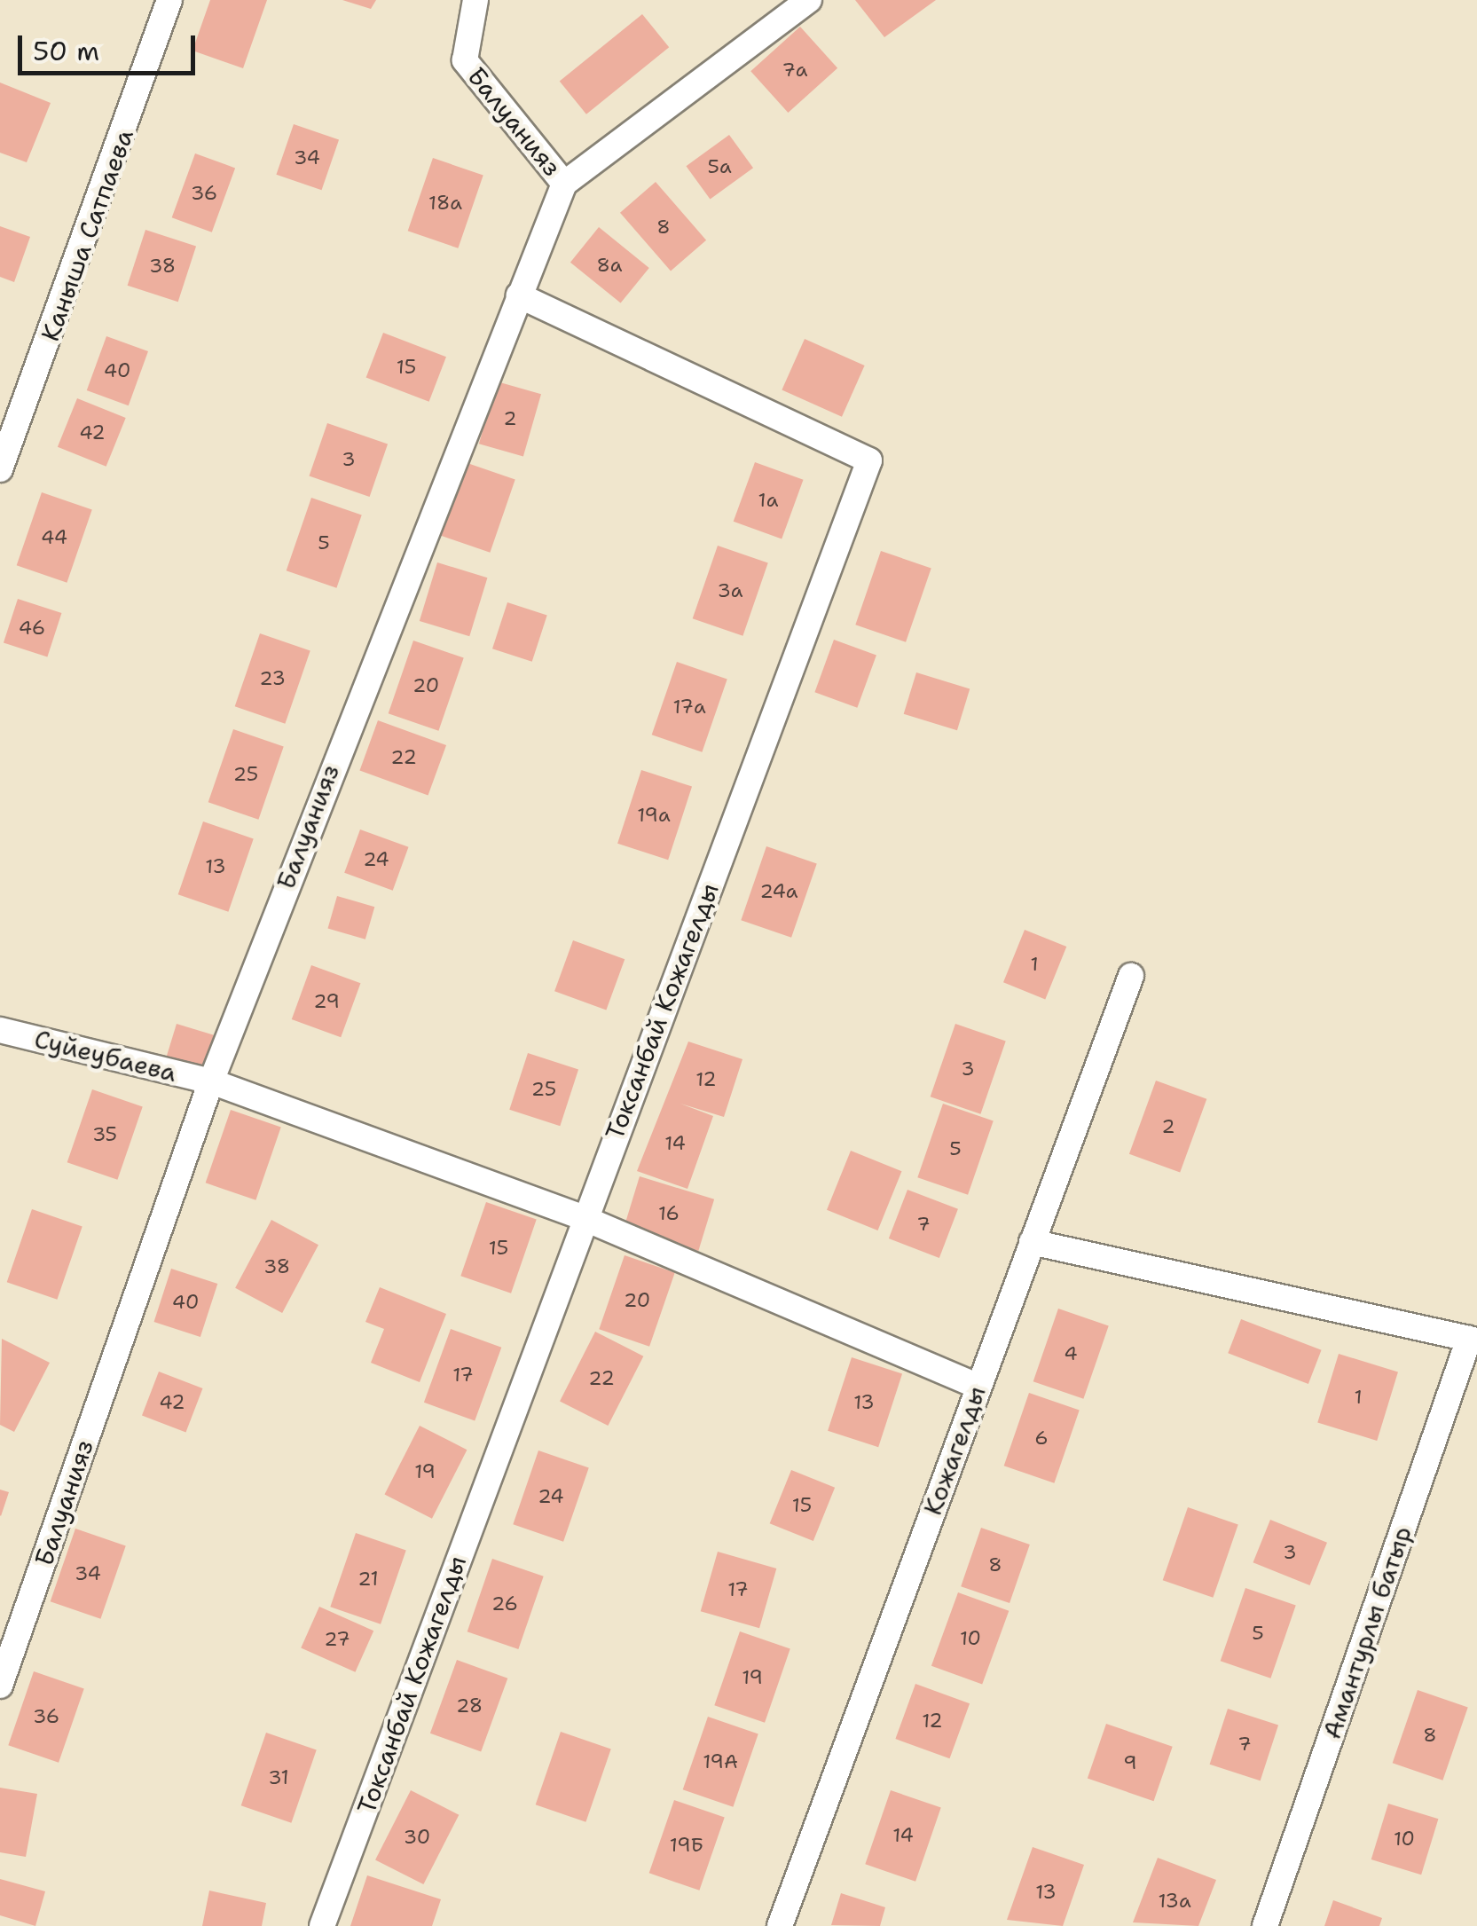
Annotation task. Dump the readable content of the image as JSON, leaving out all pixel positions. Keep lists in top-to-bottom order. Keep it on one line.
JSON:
{"streets":{"street":["Балуанияз","Каныша Сатпаева","Токсанбай Кожагелды","Суйеубаева","Кожагелды","Амантурлы батыр"]},"crossings":[["Балуанияз","Токсанбай Кожагелды"],["Балуанияз","Суйеубаева"],["Токсанбай Кожагелды","Суйеубаева"],["Суйеубаева","Кожагелды"]],"house_numbers":["7а","34","5а","36","18а","8","8а","38","15","40","2","42","3","1а","44","5","3а","46","23","20","17а","22","25","19а","24","13","24а","1","29","3","12","25","2","35","14","5","16","7","15","38","20","40","4","17","22","1","42","13","6","19","24","15","3","8","34","21","17","26","5","10","27","19","28","36","12","8","7","19А","9","31","14","30","10","19Б","13","13а"],"scale_bar":"50 m"}
